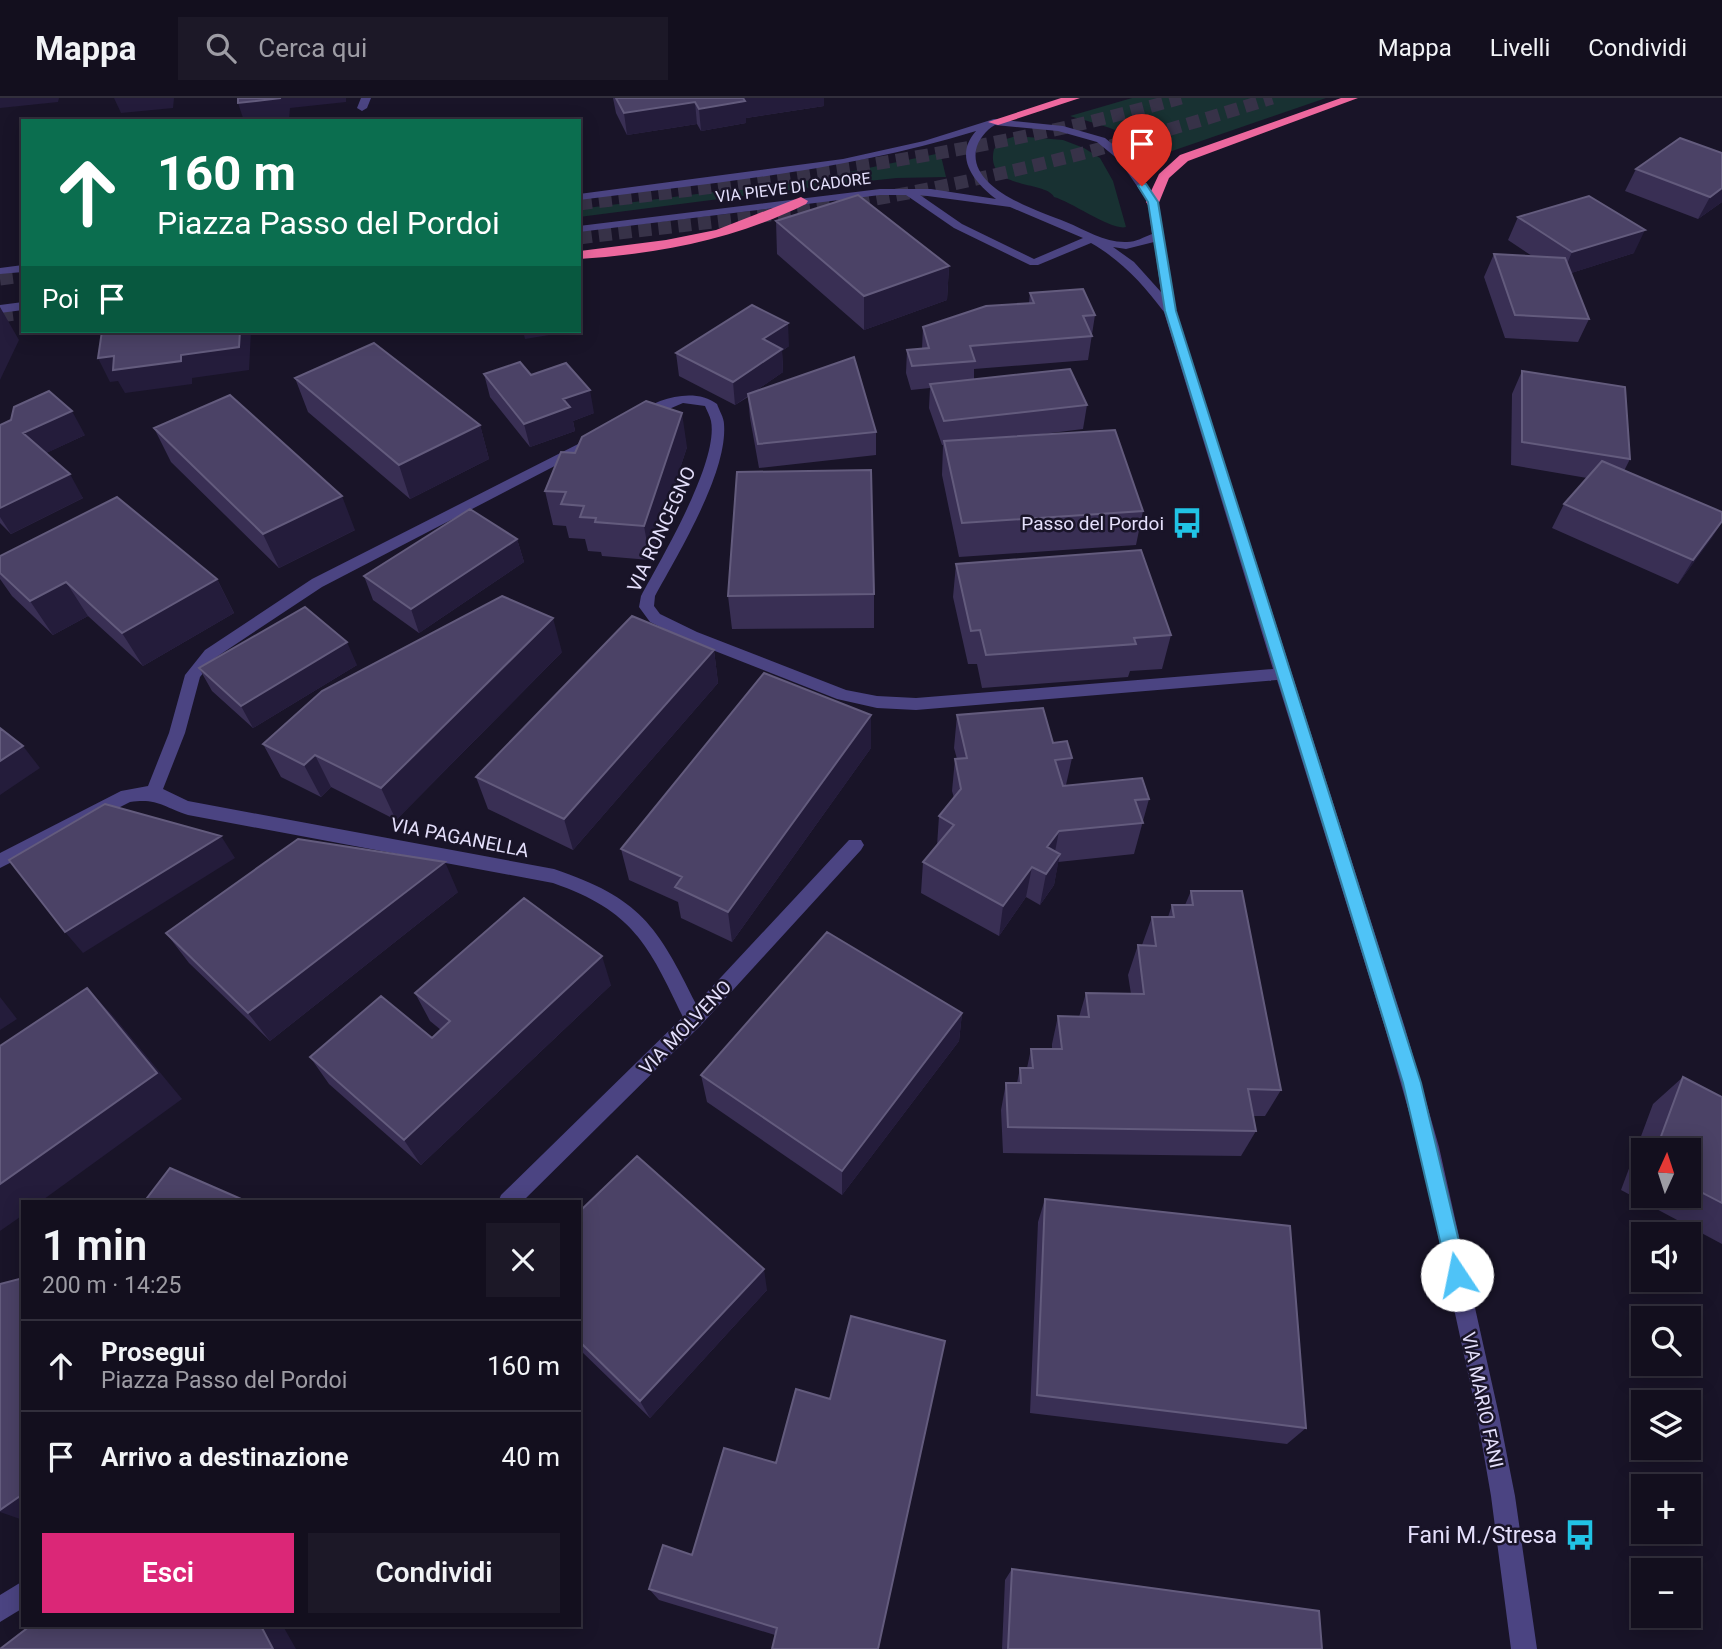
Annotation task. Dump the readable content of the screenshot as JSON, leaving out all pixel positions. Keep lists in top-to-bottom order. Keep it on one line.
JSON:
{"streets":{"street":["VIA PIEVE DI CADORE","VIA RONCEGNO","VIA PAGANELLA","VIA MOLVENO","VIA MARIO FANI"]},"crossings":[["VIA RONCEGNO","VIA PAGANELLA"],["VIA RONCEGNO","VIA MARIO FANI"],["VIA PAGANELLA","VIA MOLVENO"]],"places":{"bus stop":["Passo del Pordoi","Fani M./Stresa"]},"north":"top","page":{"header":"Mappa","search":"Cerca qui","nav":["Mappa","Livelli","Condividi"],"turn":["160 m","Piazza Passo del Pordoi"],"then":"Poi","map_buttons":["+","−"],"heading":["1 min","200 m · 14:25"],"list":[{"name":"Prosegui","note":"Piazza Passo del Pordoi","value":"160 m"},{"name":"Arrivo a destinazione","value":"40 m"}],"buttons":["Esci","Condividi"]}}
